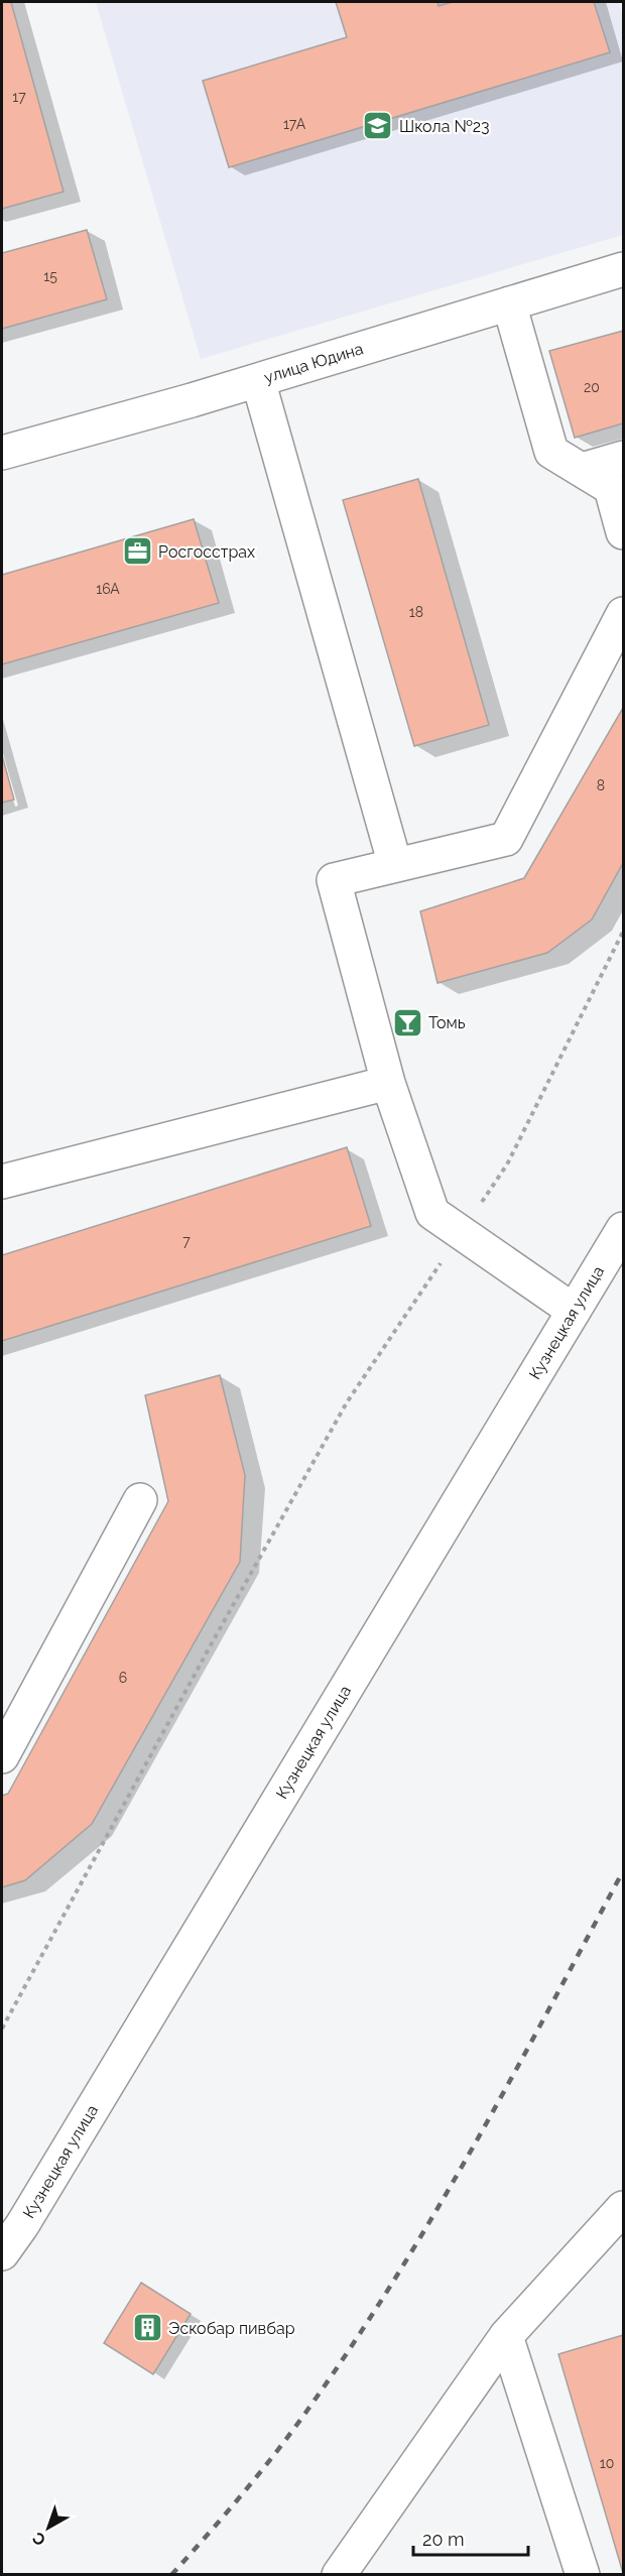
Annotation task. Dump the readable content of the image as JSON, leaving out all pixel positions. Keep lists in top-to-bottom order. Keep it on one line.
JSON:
{"streets":{"main road":["улица Юдина","Кузнецкая улица"]},"places":{"school or university":["Школа №23"],"office":["Росгосстрах"],"bar":["Томь"],"building":["Эскобар пивбар"]},"house_numbers":["17","17А","15","20","16А","18","8","7","6","10"],"scale_bar":"20 m","north":"bottom left"}
